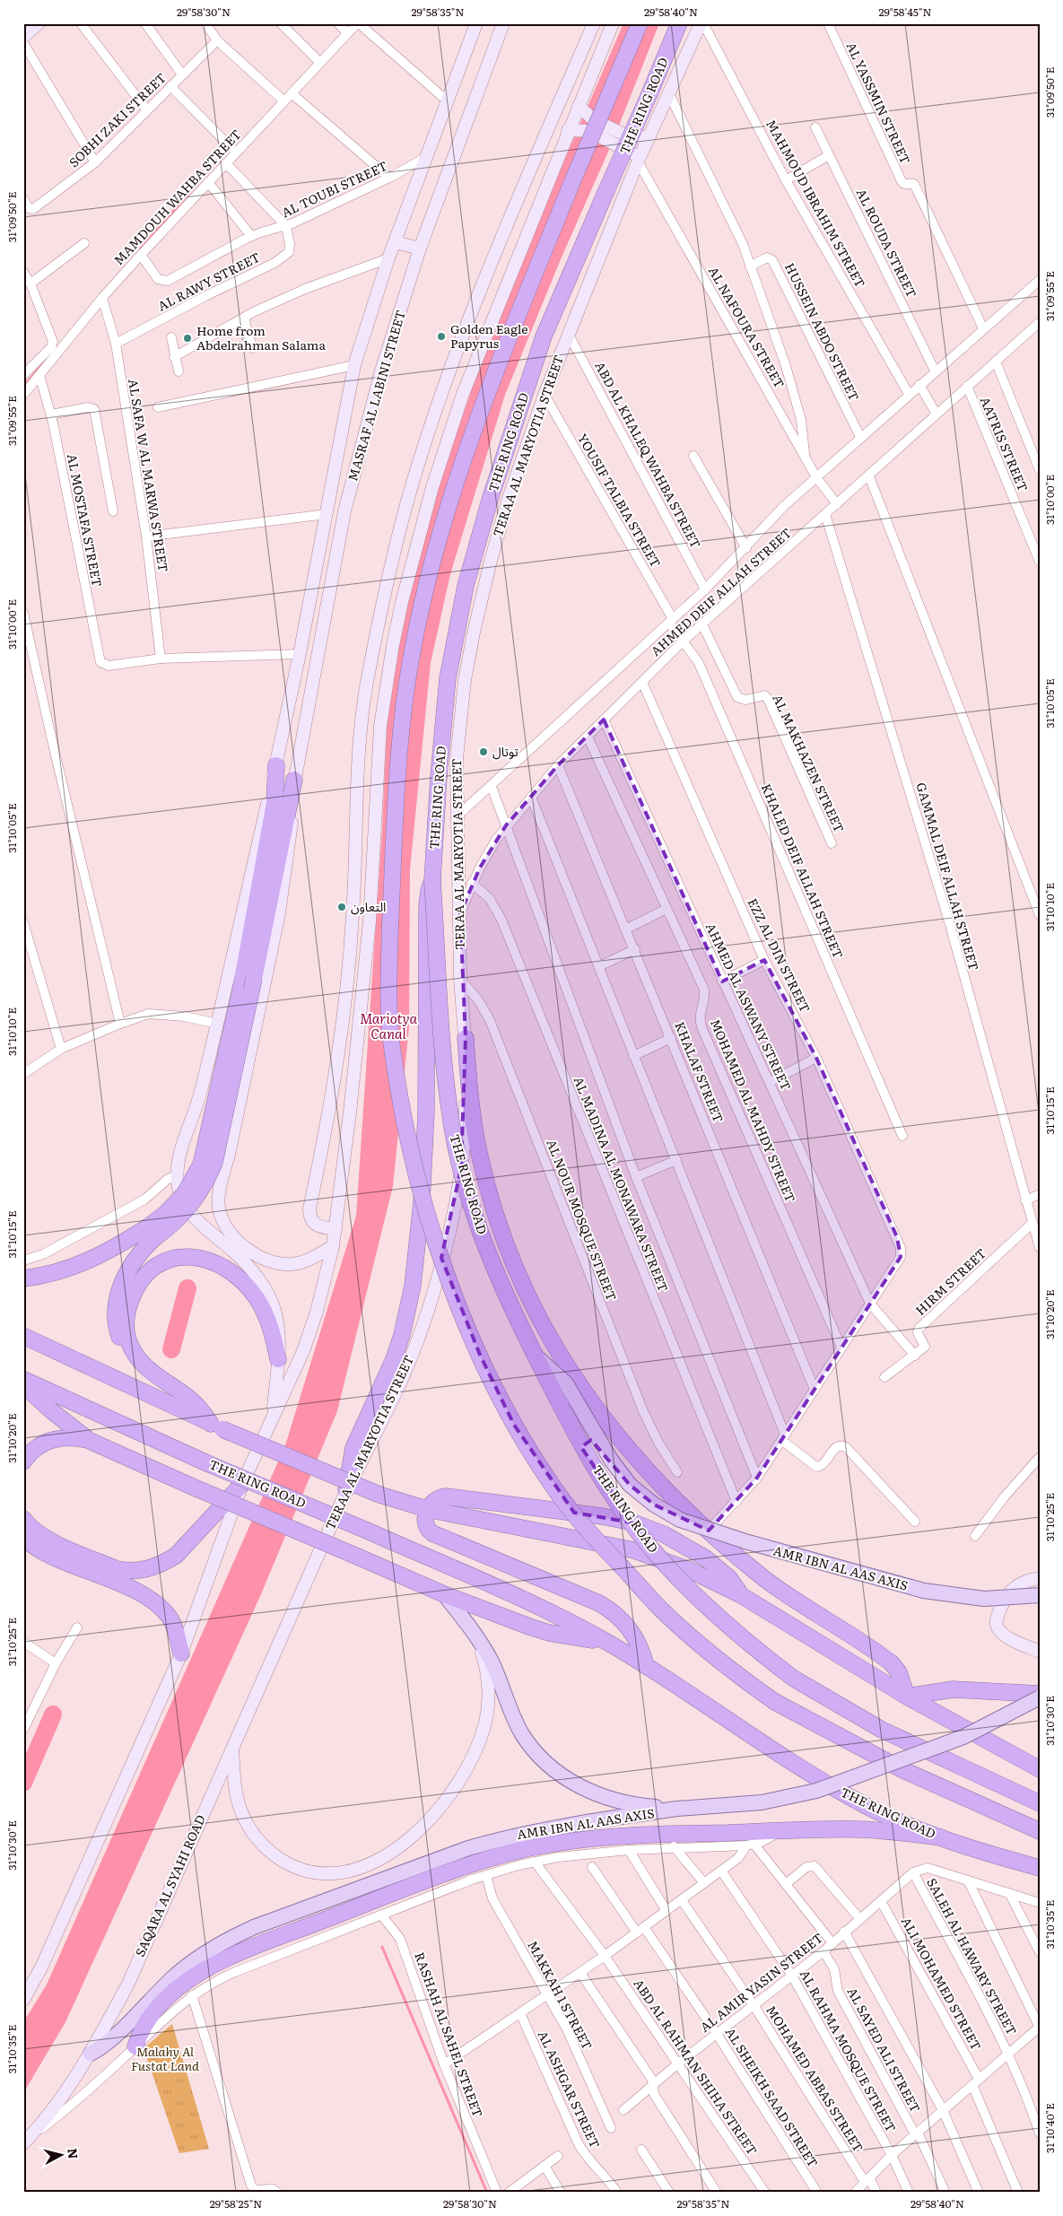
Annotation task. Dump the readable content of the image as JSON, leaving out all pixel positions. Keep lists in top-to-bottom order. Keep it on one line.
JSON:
{"streets":{"highway":["THE RING ROAD"],"main road":["MASRAF AL LABINI STREET","TERAA AL MARYOTIA STREET","AMR IBN AL AAS AXIS","SAQARA AL SYAHI ROAD"],"street":["AL YASSMIN STREET","SOBHI ZAKI STREET","AL TOUBI STREET","MAMDOUH WAHBA STREET","MAHMOUD IBRAHIM STREET","AL ROUDA STREET","AL RAWY STREET","AL NAFOURA STREET","HUSSEIN ABDO STREET","AATRIS STREET","ABD AL KHALEQ WAHBA STREET","AL SAFA W AL MARWA STREET","YOUSIF TALBIA STREET","AL MOSTAFA STREET","AHMED DEIF ALLAH STREET","AL MAKHAZEN STREET","KHALED DEIF ALLAH STREET","GAMMAL DEIF ALLAH STREET","EZZ AL DIN STREET","AHMED AL ASWANY STREET","KHALAF STREET","MOHAMED AL MAHDY STREET","AL MADINA AL MONAWARA STREET","AL NOUR MOSQUE STREET","HIRM STREET","SALEH AL HAWARY STREET","AL AMIR YASIN STREET","ALI MOHAMED STREET","MAKKAH 1 STREET","RASHAH AL SAHEL STREET","AL SAYED ALI STREET","AL RAHMA MOSQUE STREET","ABD AL RAHMAN SHIHA STREET","MOHAMED ABBAS STREET","AL ASHGAR STREET","AL SHEIKH SAAD STREET"]},"crossings":[["AL YASSMIN STREET","AHMED DEIF ALLAH STREET"],["THE RING ROAD","AMR IBN AL AAS AXIS"],["AL TOUBI STREET","MAMDOUH WAHBA STREET"],["AL TOUBI STREET","AL RAWY STREET"],["AL TOUBI STREET","MASRAF AL LABINI STREET"],["MAMDOUH WAHBA STREET","MASRAF AL LABINI STREET"],["MAMDOUH WAHBA STREET","AL SAFA W AL MARWA STREET"],["MAMDOUH WAHBA STREET","AL MOSTAFA STREET"],["MAHMOUD IBRAHIM STREET","TERAA AL MARYOTIA STREET"],["MAHMOUD IBRAHIM STREET","AHMED DEIF ALLAH STREET"],["AL ROUDA STREET","AHMED DEIF ALLAH STREET"],["AL RAWY STREET","AL SAFA W AL MARWA STREET"],["AL NAFOURA STREET","TERAA AL MARYOTIA STREET"],["AL NAFOURA STREET","AHMED DEIF ALLAH STREET"],["HUSSEIN ABDO STREET","AHMED DEIF ALLAH STREET"],["AATRIS STREET","AHMED DEIF ALLAH STREET"],["TERAA AL MARYOTIA STREET","ABD AL KHALEQ WAHBA STREET"],["TERAA AL MARYOTIA STREET","YOUSIF TALBIA STREET"],["TERAA AL MARYOTIA STREET","AHMED DEIF ALLAH STREET"],["TERAA AL MARYOTIA STREET","AL NOUR MOSQUE STREET"],["TERAA AL MARYOTIA STREET","SAQARA AL SYAHI ROAD"],["ABD AL KHALEQ WAHBA STREET","AHMED DEIF ALLAH STREET"],["AL SAFA W AL MARWA STREET","AL MOSTAFA STREET"],["YOUSIF TALBIA STREET","AHMED DEIF ALLAH STREET"],["YOUSIF TALBIA STREET","KHALED DEIF ALLAH STREET"],["AHMED DEIF ALLAH STREET","AL MAKHAZEN STREET"],["AHMED DEIF ALLAH STREET","KHALED DEIF ALLAH STREET"],["AHMED DEIF ALLAH STREET","GAMMAL DEIF ALLAH STREET"],["AHMED DEIF ALLAH STREET","EZZ AL DIN STREET"],["AHMED DEIF ALLAH STREET","AHMED AL ASWANY STREET"],["AHMED DEIF ALLAH STREET","KHALAF STREET"],["AHMED DEIF ALLAH STREET","MOHAMED AL MAHDY STREET"],["AHMED DEIF ALLAH STREET","AL MADINA AL MONAWARA STREET"],["GAMMAL DEIF ALLAH STREET","HIRM STREET"],["EZZ AL DIN STREET","AHMED AL ASWANY STREET"],["EZZ AL DIN STREET","KHALAF STREET"],["EZZ AL DIN STREET","MOHAMED AL MAHDY STREET"],["EZZ AL DIN STREET","AL MADINA AL MONAWARA STREET"],["AHMED AL ASWANY STREET","HIRM STREET"],["AMR IBN AL AAS AXIS","SAQARA AL SYAHI ROAD"],["SALEH AL HAWARY STREET","AL AMIR YASIN STREET"],["AL AMIR YASIN STREET","ALI MOHAMED STREET"],["AL AMIR YASIN STREET","AL SAYED ALI STREET"],["AL AMIR YASIN STREET","AL RAHMA MOSQUE STREET"],["AL AMIR YASIN STREET","ABD AL RAHMAN SHIHA STREET"],["AL AMIR YASIN STREET","MOHAMED ABBAS STREET"],["AL AMIR YASIN STREET","AL SHEIKH SAAD STREET"]],"water":["Mariotya Canal"],"parks":["Malahy Al Fustat Land"],"places":["Golden Eagle Papyrus","Home from Abdelrahman Salama","توتال","التعاون"],"north":"right","coordinates":["29°58'30\"N","29°58'35\"N","29°58'40\"N","29°58'45\"N","31°09'50\"E","31°09'55\"E","31°10'00\"E","31°10'05\"E","31°10'10\"E","31°10'15\"E","31°10'20\"E","31°10'25\"E","31°10'30\"E","31°10'35\"E","31°10'40\"E","29°58'25\"N"]}
